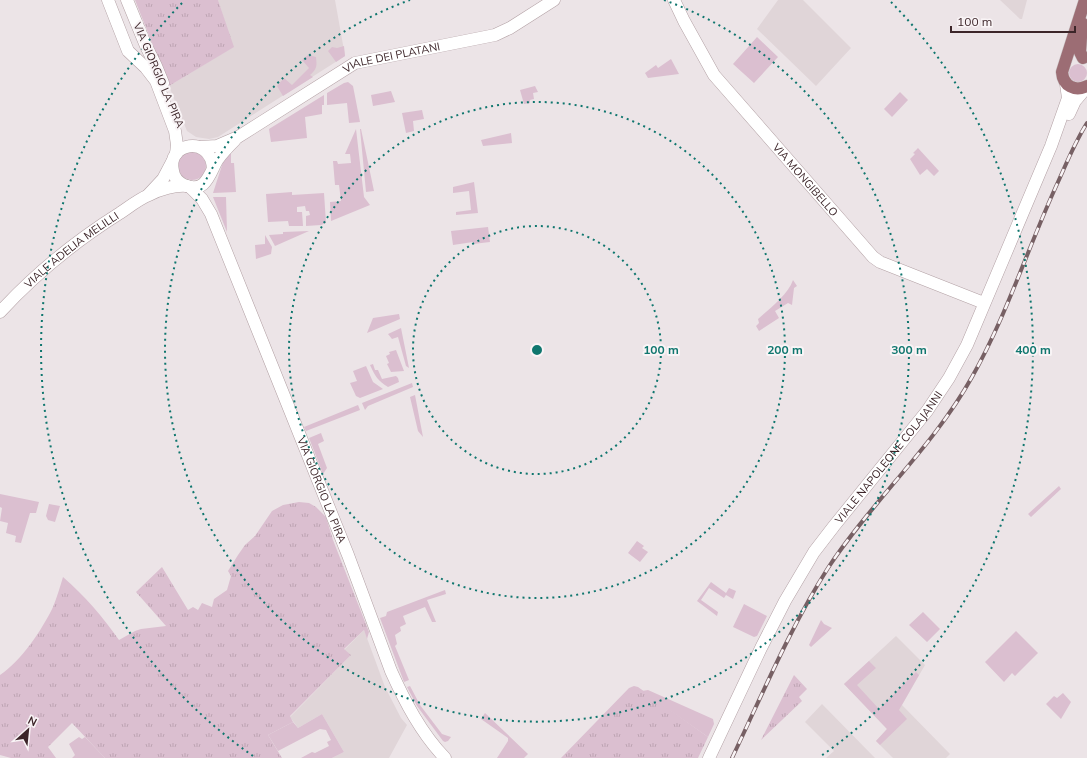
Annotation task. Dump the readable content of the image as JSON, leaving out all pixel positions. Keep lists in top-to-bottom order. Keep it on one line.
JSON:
{"streets":{"street":["VIALE DEI PLATANI","VIA GIORGIO LA PIRA","VIA MONGIBELLO","VIALE ADELIA MELILLI","VIALE NAPOLEONE COLAJANNI"]},"crossings":[["VIA MONGIBELLO","VIALE NAPOLEONE COLAJANNI"]],"scale_bar":"100 m","north":"top right","rings":["100 m","200 m","300 m","400 m"]}
